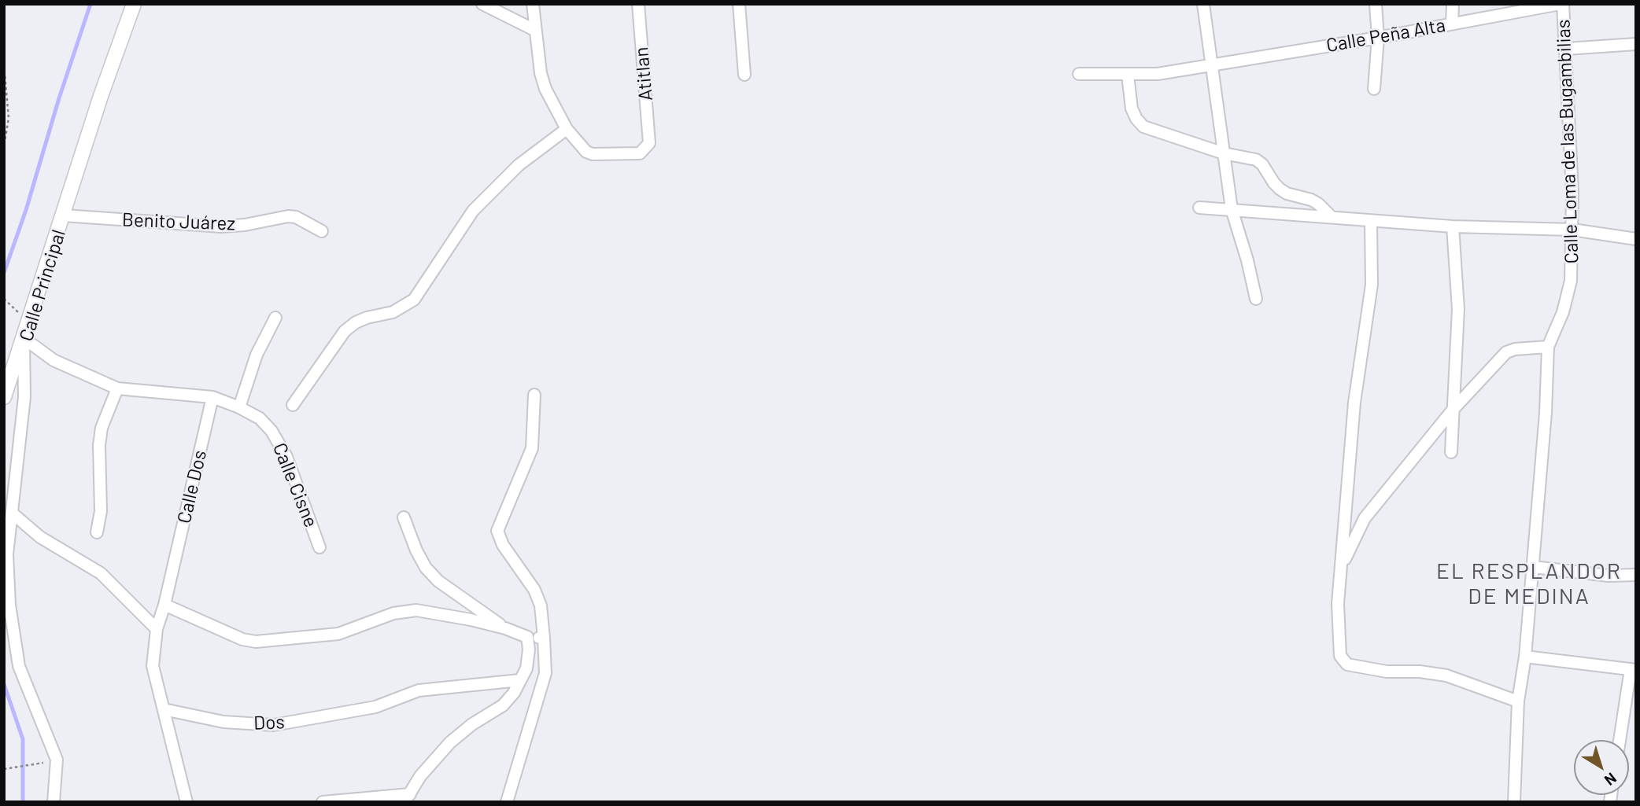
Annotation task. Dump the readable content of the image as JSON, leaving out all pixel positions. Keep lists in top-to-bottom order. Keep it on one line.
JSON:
{"streets":{"street":["Calle Peña Alta","Atitlan","Calle Loma de las Bugambilias","Benito Juárez","Calle Principal","Calle Cisne","Calle Dos","Dos"]},"crossings":[["Calle Peña Alta","Calle Loma de las Bugambilias"],["Benito Juárez","Calle Principal"],["Calle Dos","Dos"]],"districts":["EL RESPLANDOR DE MEDINA"],"north":"bottom right"}
